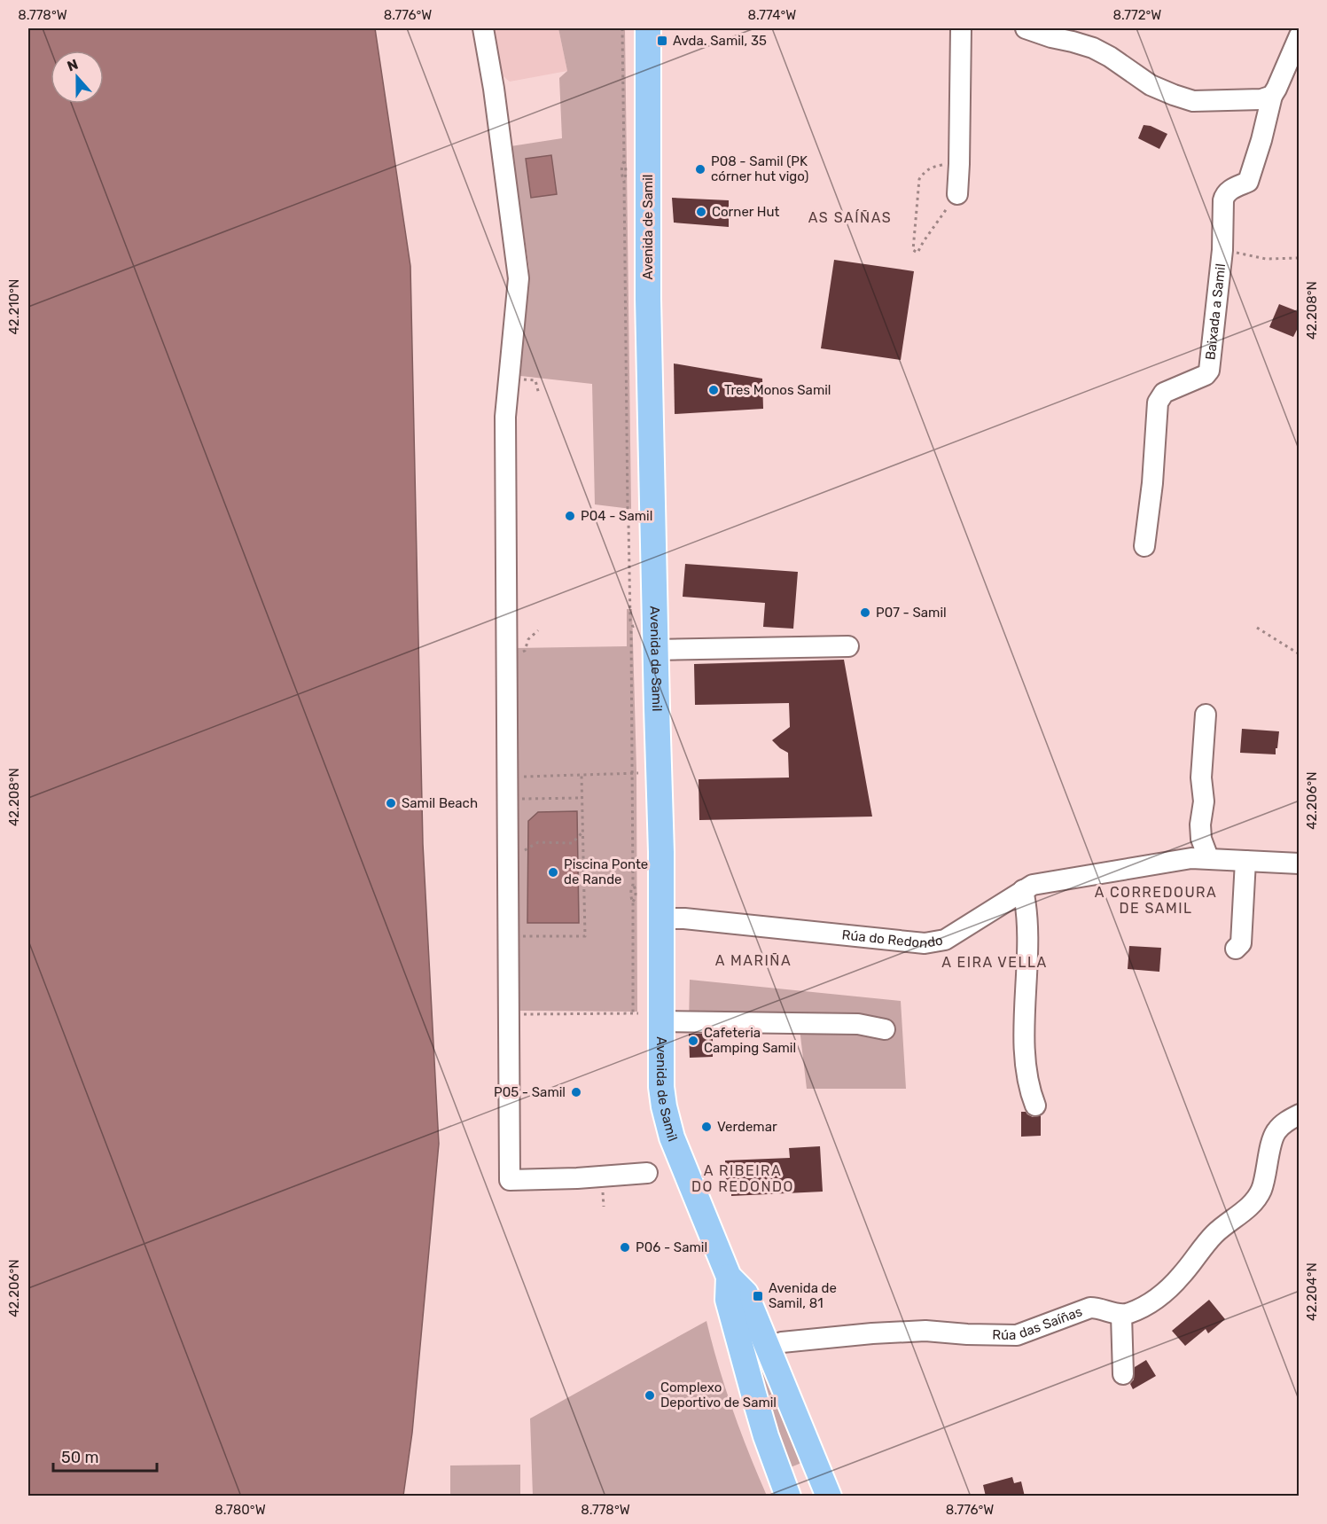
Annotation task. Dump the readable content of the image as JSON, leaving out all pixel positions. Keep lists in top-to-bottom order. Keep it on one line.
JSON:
{"streets":{"main road":["Avenida de Samil"],"street":["Baixada a Samil","Rúa do Redondo","Rúa das Saíñas"]},"crossings":[["Avenida de Samil","Rúa do Redondo"],["Avenida de Samil","Rúa das Saíñas"]],"districts":["AS SAÍÑAS","A CORREDOURA DE SAMIL","A MARIÑA","A EIRA VELLA","A RIBEIRA DO REDONDO"],"places":{"transit":["Avda. Samil, 35","Avenida de Samil, 81"],"other":["P08 - Samil (PK córner hut vigo)","Corner Hut","Tres Monos Samil","P04 - Samil","P07 - Samil","Samil Beach","Piscina Ponte de Rande","Cafeteria Camping Samil","P05 - Samil","Verdemar","P06 - Samil","Complexo Deportivo de Samil"]},"scale_bar":"50 m","north":"top","coordinates":["8.778°W","8.776°W","8.774°W","8.772°W","42.210°N","42.208°N","42.206°N","42.204°N","8.780°W"]}
